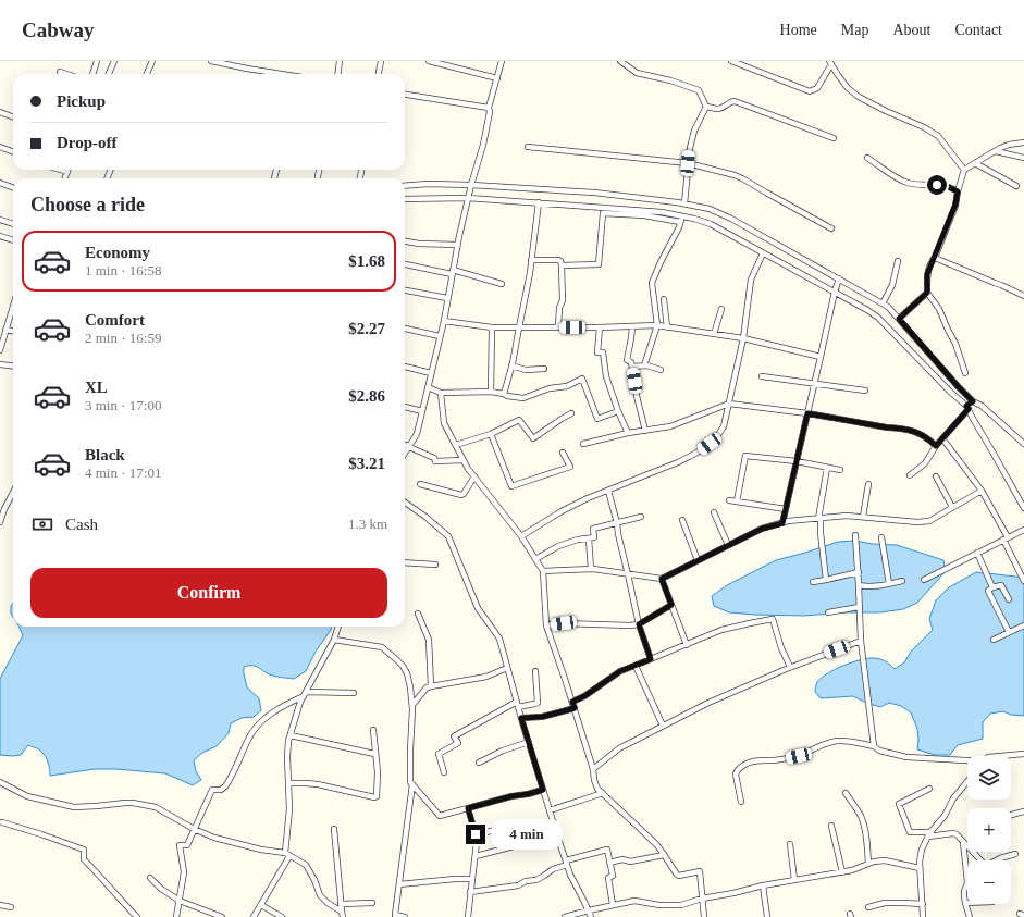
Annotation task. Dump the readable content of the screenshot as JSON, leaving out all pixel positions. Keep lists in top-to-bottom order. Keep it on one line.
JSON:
{"page":{"header":"Cabway","nav":["Home","Map","About","Contact"],"banner":["Pickup","Drop-off"],"heading":"Choose a ride","list":[{"name":"Economy","note":"1 min · 16:58","value":"$1.68"},{"name":"Comfort","note":"2 min · 16:59","value":"$2.27"},{"name":"XL","note":"3 min · 17:00","value":"$2.86"},{"name":"Black","note":"4 min · 17:01","value":"$3.21"}],"pay":["Cash","1.3 km"],"buttons":"Confirm","map_buttons":["+","−"],"bubble":"4 min"}}
